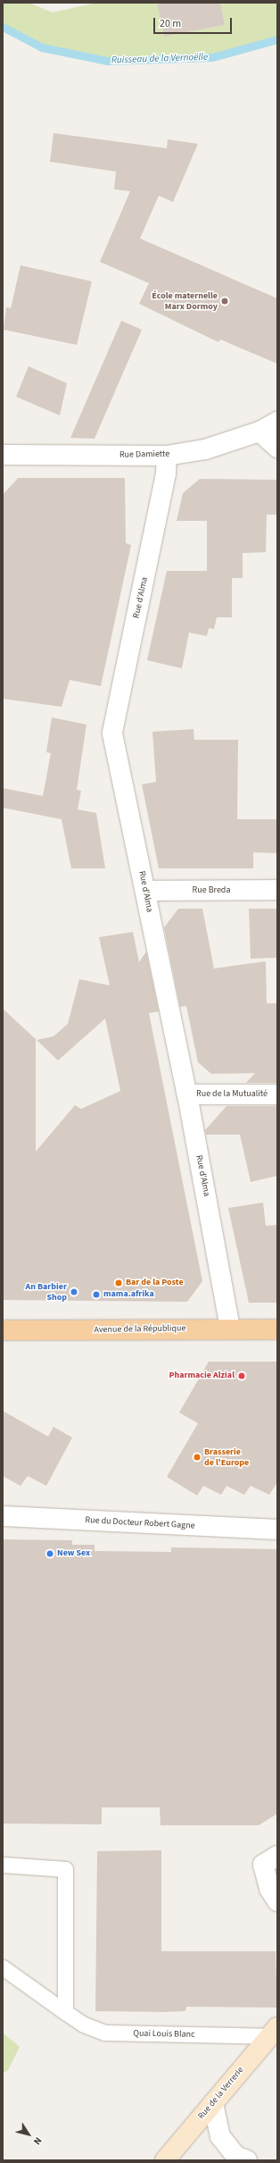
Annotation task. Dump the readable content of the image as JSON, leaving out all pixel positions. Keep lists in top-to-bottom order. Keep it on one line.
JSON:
{"streets":{"main road":["Avenue de la République","Rue de la Verrerie"],"street":["Rue Damiette","Rue d'Alma","Rue Breda","Rue de la Mutualité","Rue du Docteur Robert Gagne"],"lane":["Quai Louis Blanc"]},"crossings":[["Rue Damiette","Rue d'Alma"],["Rue d'Alma","Rue Breda"],["Rue d'Alma","Rue de la Mutualité"],["Rue d'Alma","Avenue de la République"],["Quai Louis Blanc","Rue de la Verrerie"]],"water":["Ruisseau de la Vernoëlle"],"places":["École maternelle Marx Dormoy","Bar de la Poste","An Barbier Shop","mama.afrika","Pharmacie Alzial","Brasserie de l'Europe","New Sex"],"scale_bar":"20 m","north":"bottom right"}
